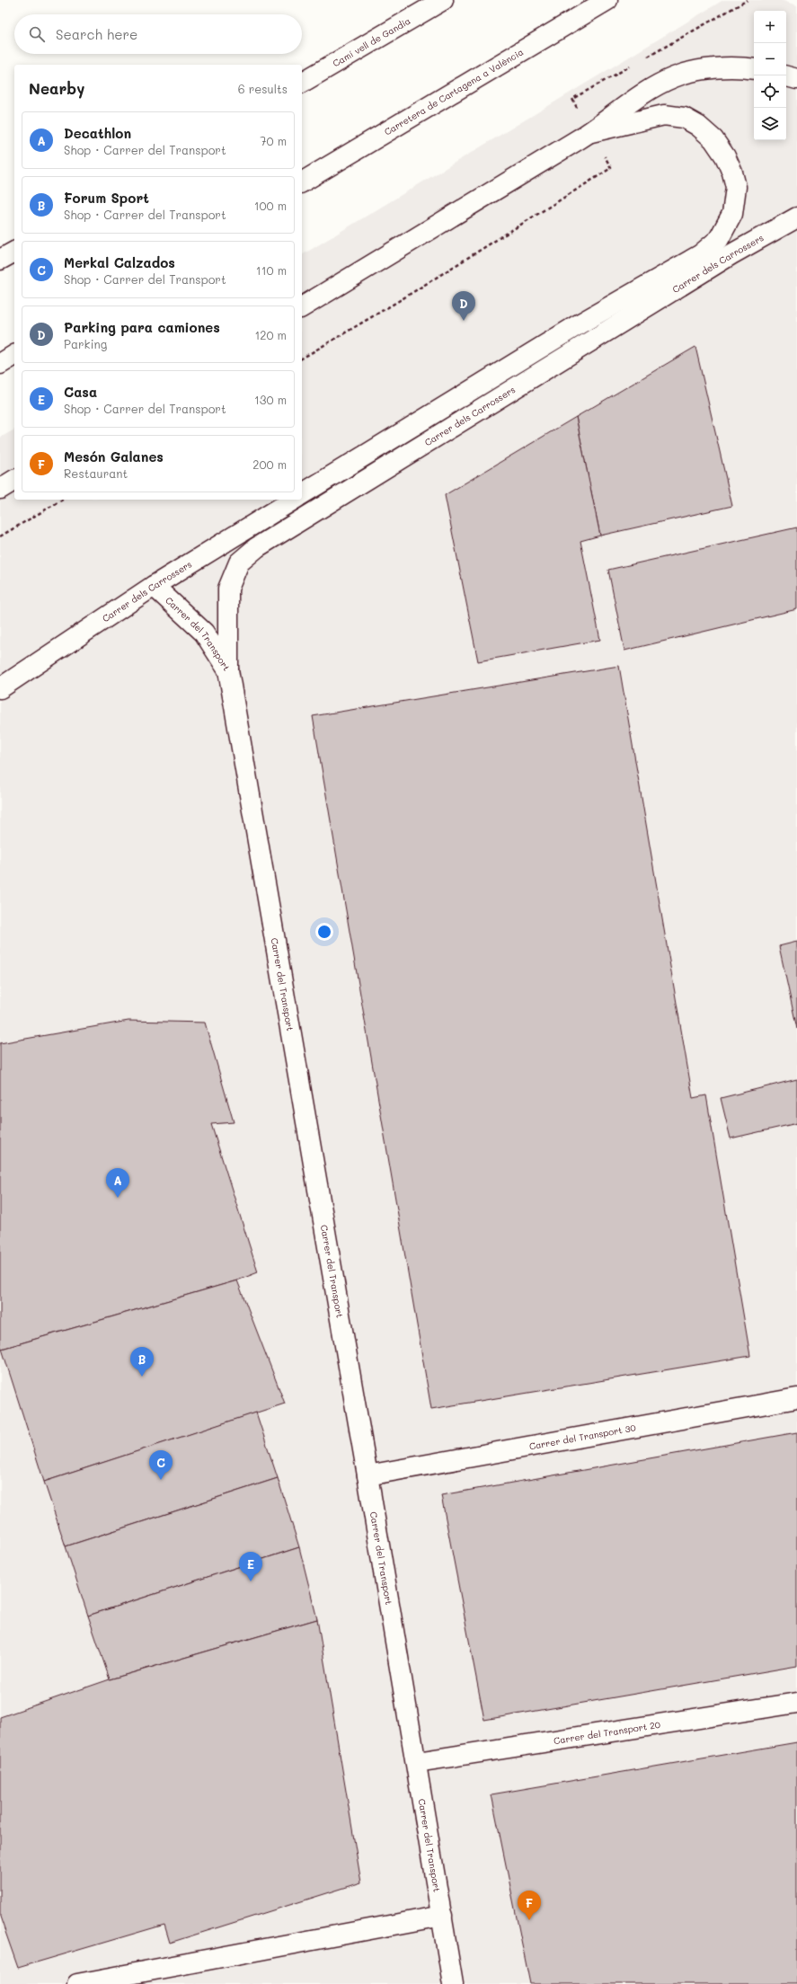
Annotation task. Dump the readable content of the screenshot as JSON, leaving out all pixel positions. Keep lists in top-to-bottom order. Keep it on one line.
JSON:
{"streets":{"main road":["Camí vell de Gandia","Carretera de Cartagena a València","Carrer dels Carrossers","Carrer del Transport","Carrer del Transport 30","Carrer del Transport 20"]},"crossings":[["Carrer dels Carrossers","Carrer del Transport"],["Carrer del Transport","Carrer del Transport 30"],["Carrer del Transport","Carrer del Transport 20"]],"page":{"map_buttons":["+","−"],"search":"Search here","heading":["Nearby","6 results"],"list":[{"mark":"A","name":"Decathlon","note":"Shop · Carrer del Transport","value":"70 m"},{"mark":"B","name":"Forum Sport","note":"Shop · Carrer del Transport","value":"100 m"},{"mark":"C","name":"Merkal Calzados","note":"Shop · Carrer del Transport","value":"110 m"},{"mark":"D","name":"Parking para camiones","note":"Parking","value":"120 m"},{"mark":"E","name":"Casa","note":"Shop · Carrer del Transport","value":"130 m"},{"mark":"F","name":"Mesón Galanes","note":"Restaurant","value":"200 m"}],"pins":["D","A","B","C","E","F"]}}
